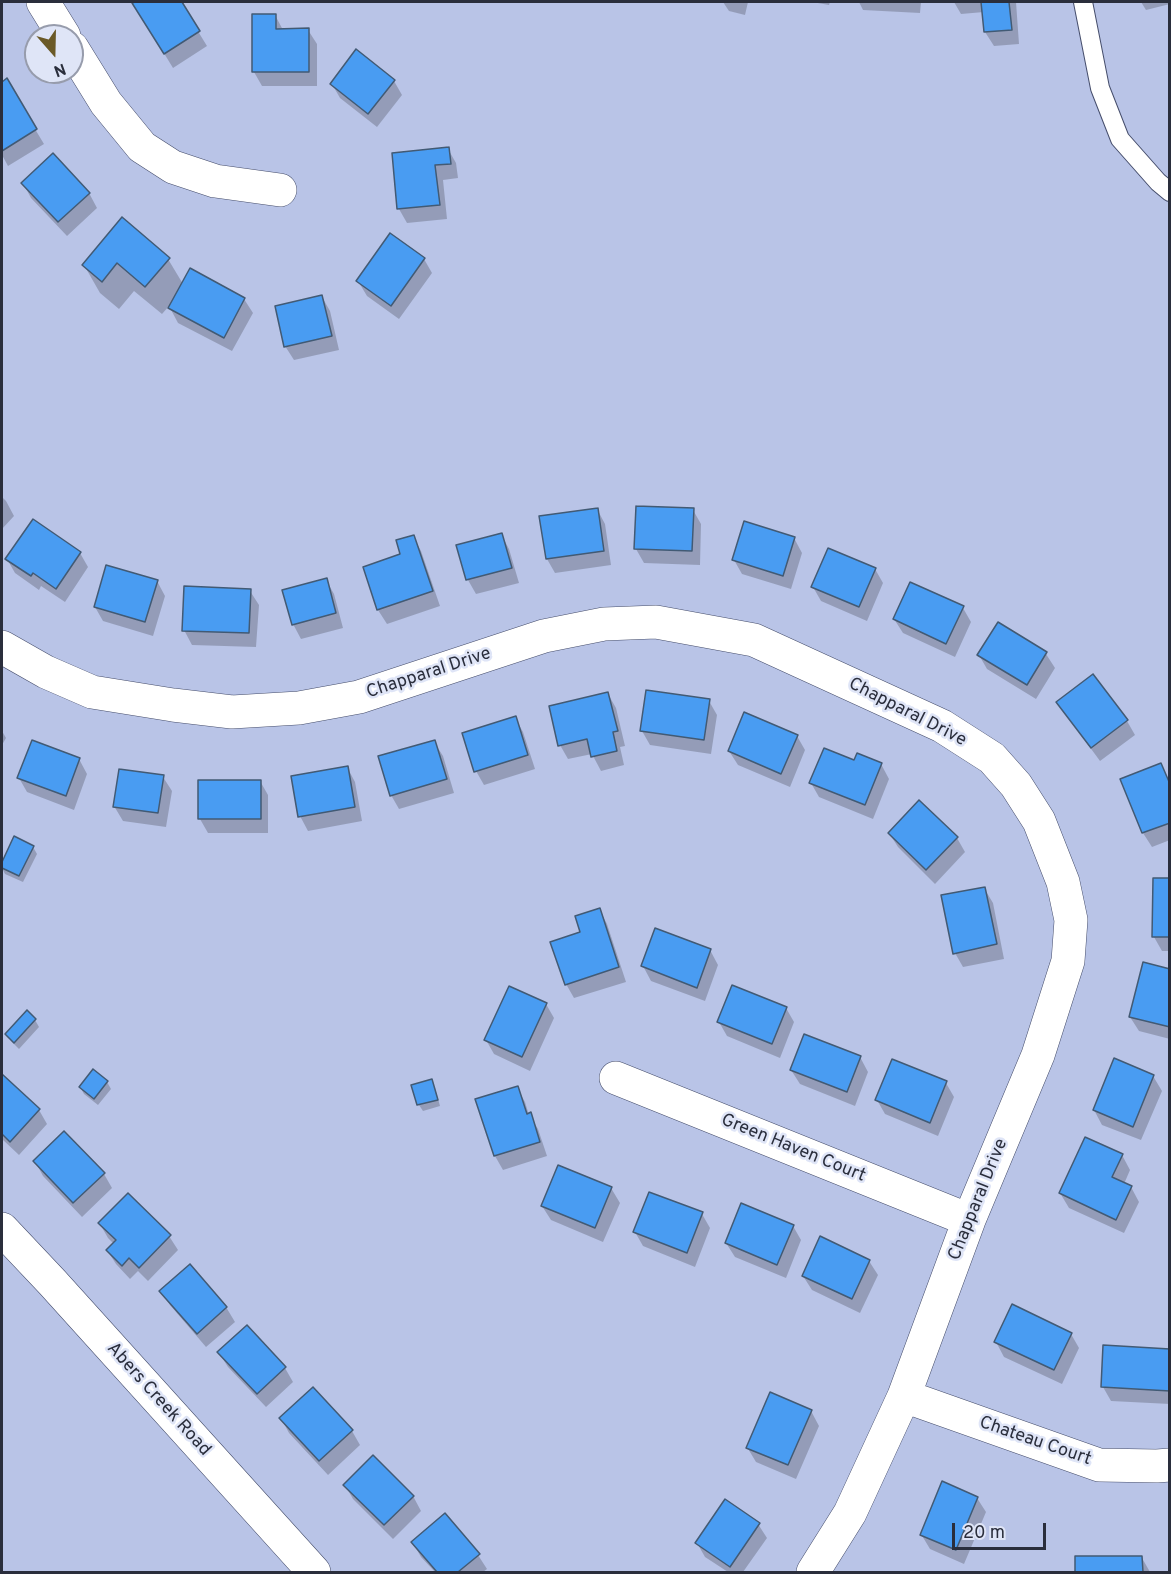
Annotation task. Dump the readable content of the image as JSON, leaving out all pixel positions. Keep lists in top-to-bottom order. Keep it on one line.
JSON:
{"streets":{"street":["Chapparal Drive","Green Haven Court","Abers Creek Road","Chateau Court"]},"crossings":[["Chapparal Drive","Green Haven Court"],["Chapparal Drive","Chateau Court"]],"scale_bar":"20 m","north":"bottom"}
